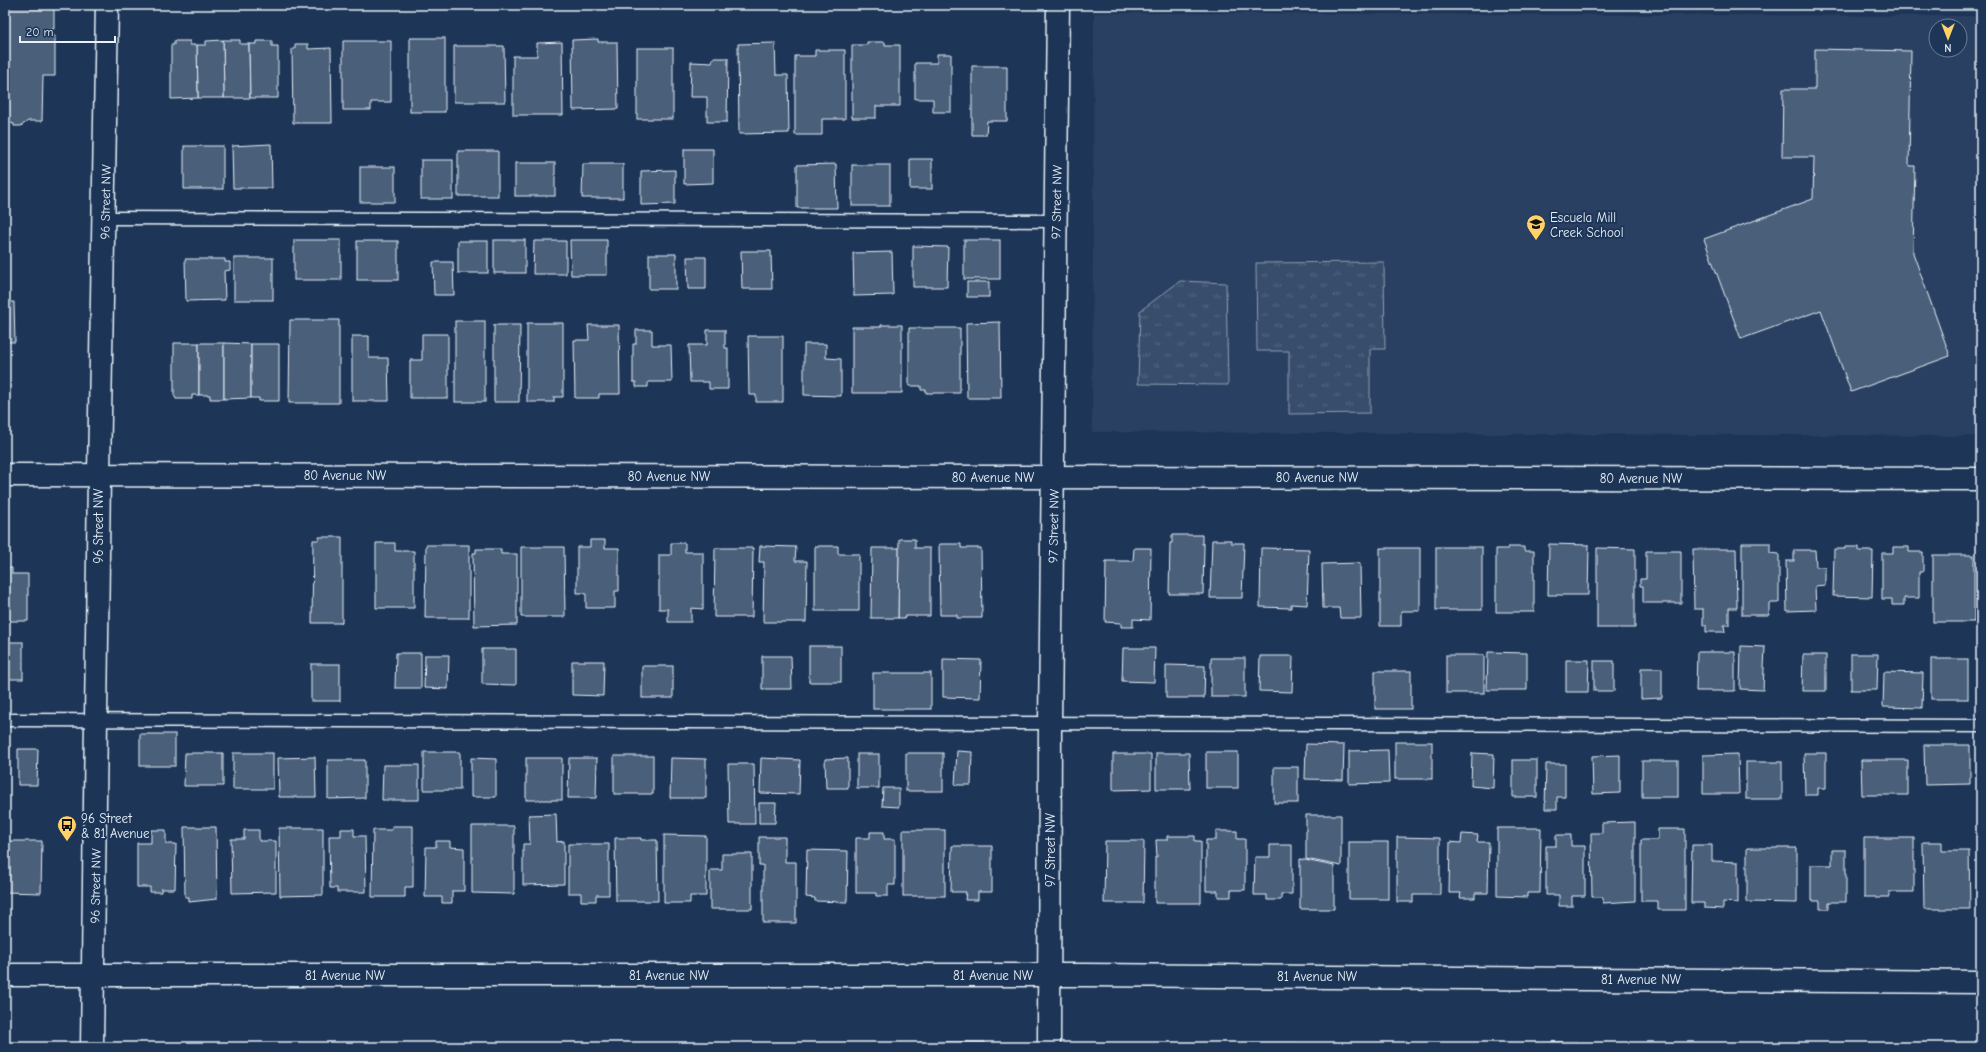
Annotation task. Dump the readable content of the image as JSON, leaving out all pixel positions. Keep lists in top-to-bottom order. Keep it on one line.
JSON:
{"streets":{"street":["96 Street NW","97 Street NW","80 Avenue NW","81 Avenue NW"]},"crossings":[["96 Street NW","80 Avenue NW"],["96 Street NW","81 Avenue NW"],["97 Street NW","80 Avenue NW"],["97 Street NW","81 Avenue NW"]],"places":{"school or university":["Escuela Mill Creek School"],"bus stop":["96 Street & 81 Avenue"]},"scale_bar":"20 m","north":"bottom"}
